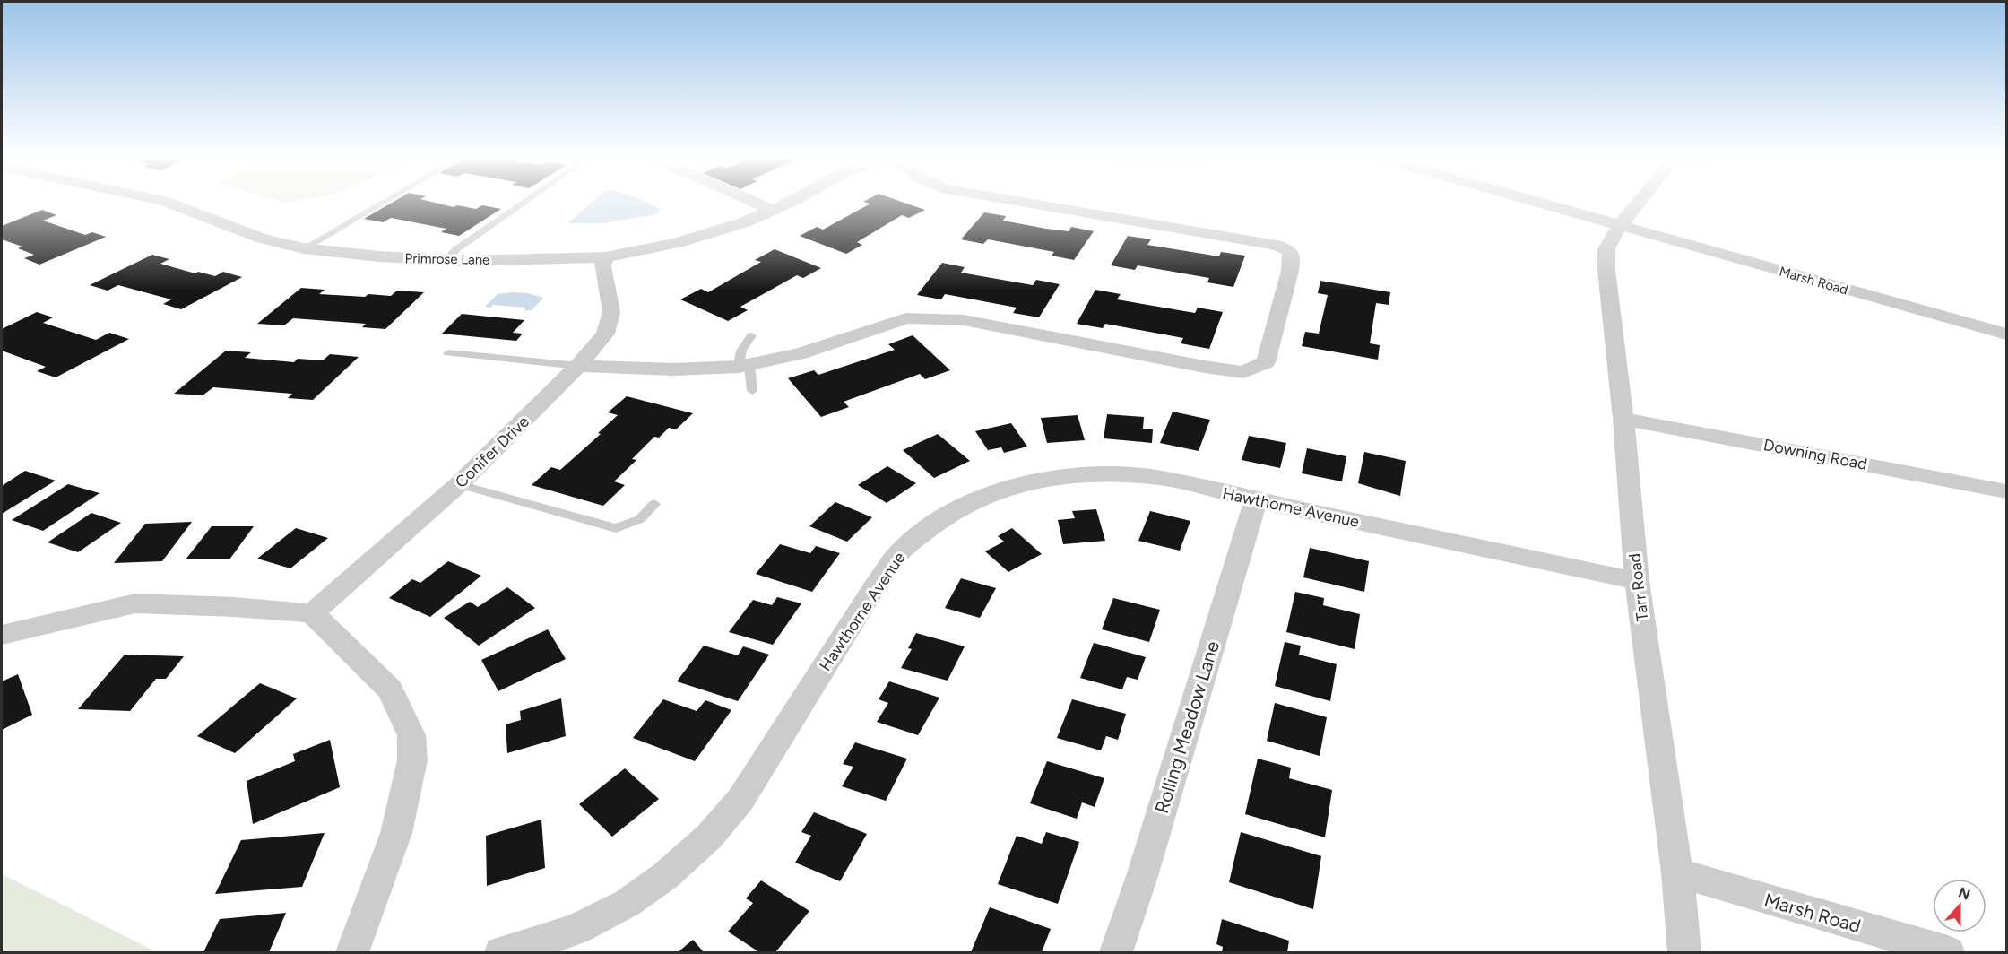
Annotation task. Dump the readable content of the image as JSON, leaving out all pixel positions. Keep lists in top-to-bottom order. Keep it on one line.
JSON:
{"streets":{"street":["Primrose Lane","Marsh Road","Conifer Drive","Downing Road","Hawthorne Avenue","Tarr Road","Rolling Meadow Lane"]},"crossings":[["Primrose Lane","Conifer Drive"],["Marsh Road","Tarr Road"],["Downing Road","Tarr Road"],["Hawthorne Avenue","Tarr Road"],["Hawthorne Avenue","Rolling Meadow Lane"]],"north":"top"}
